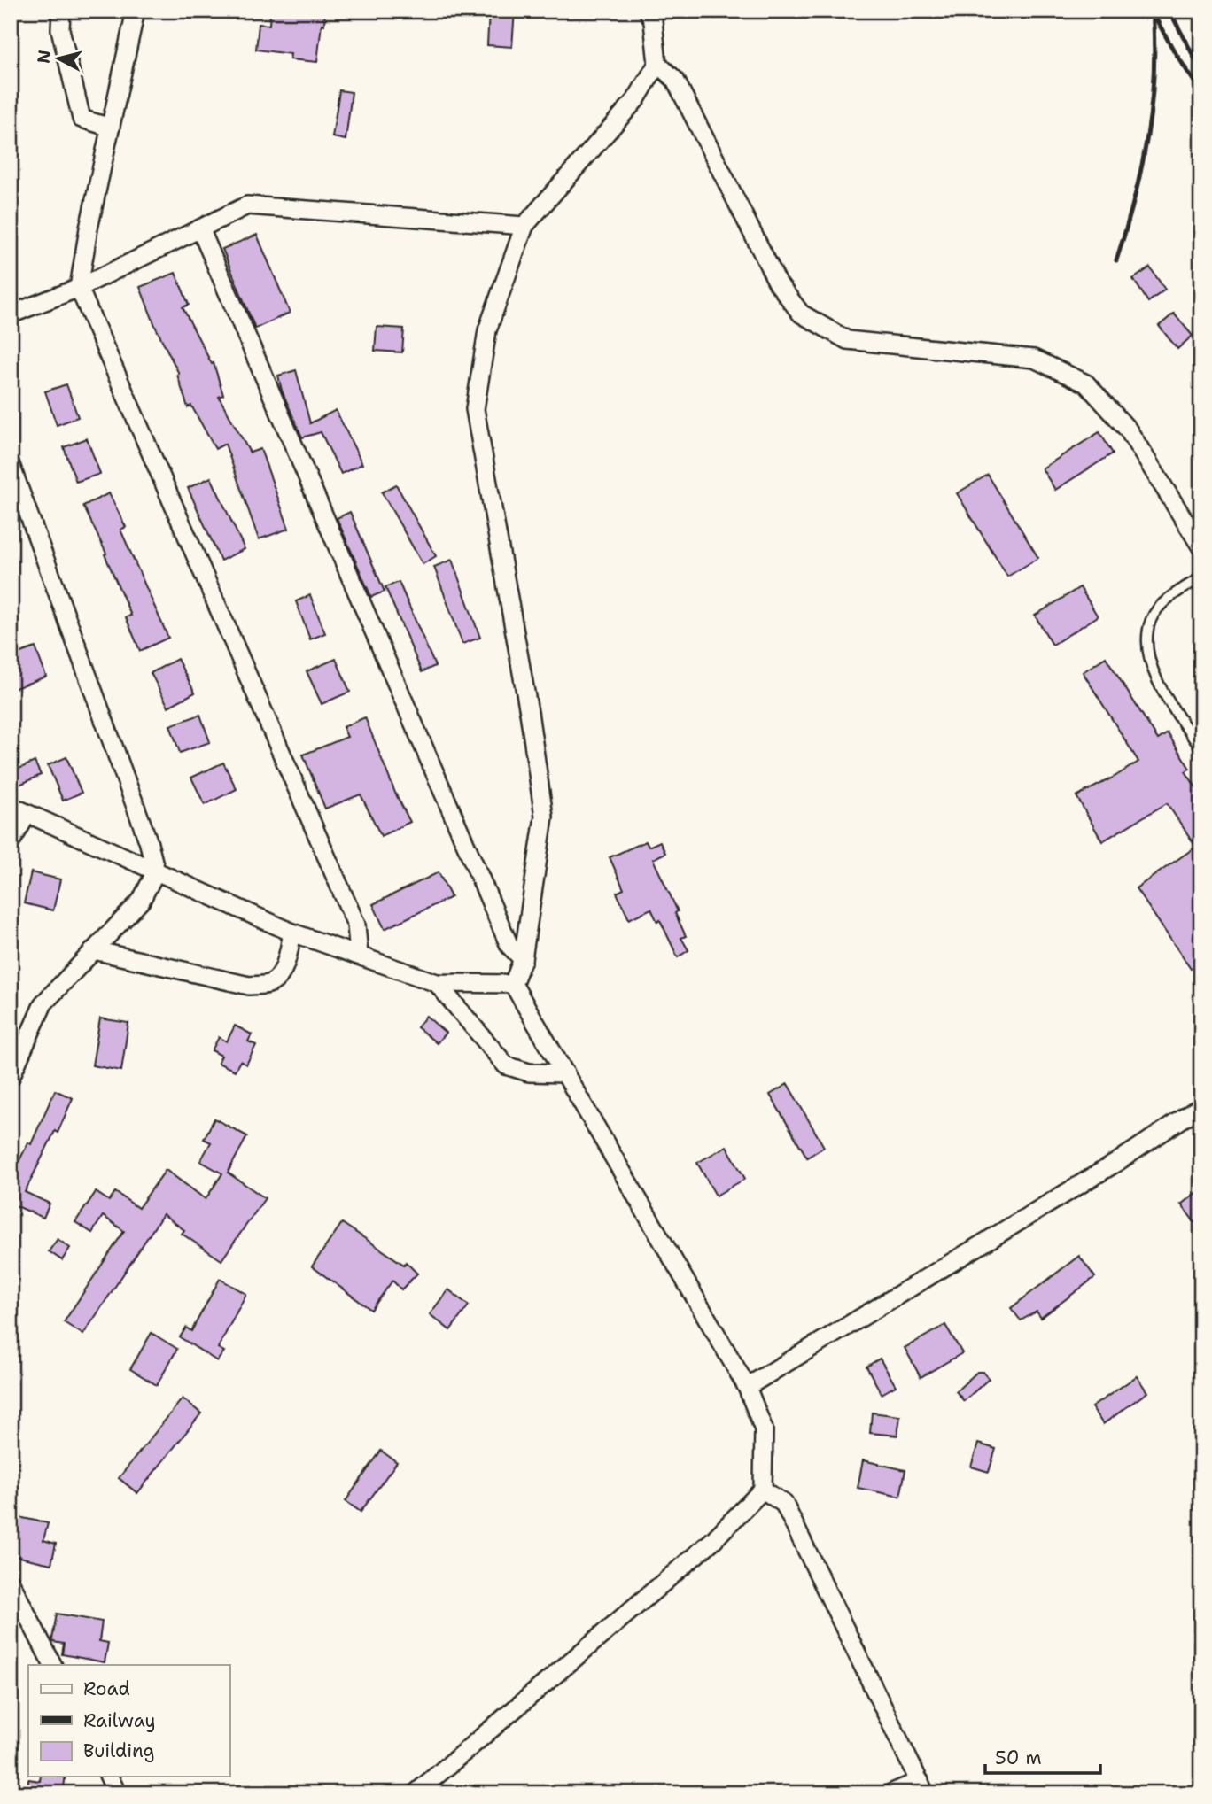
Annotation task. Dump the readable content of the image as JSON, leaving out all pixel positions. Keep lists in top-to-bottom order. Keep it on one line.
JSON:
{"legend":["Road","Railway","Building"],"scale_bar":"50 m","north":"left"}
